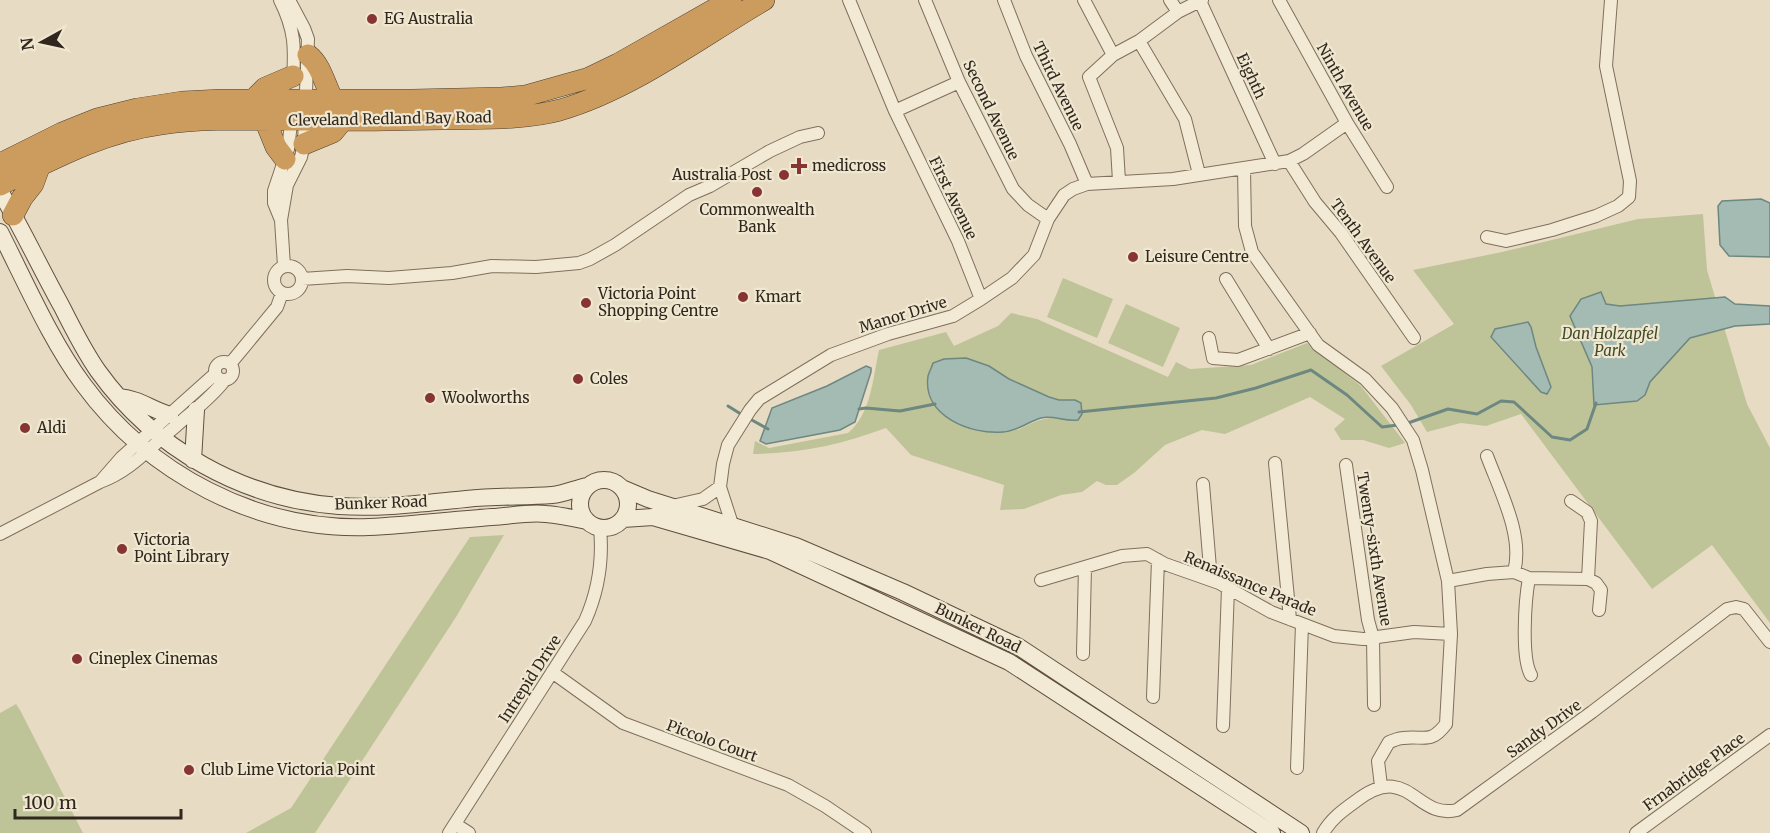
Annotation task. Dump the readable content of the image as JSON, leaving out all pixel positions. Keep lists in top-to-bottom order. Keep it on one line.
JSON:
{"streets":{"highway":["Cleveland Redland Bay Road"],"main road":["Bunker Road"],"street":["Eighth","Third Avenue","Ninth Avenue","Second Avenue","First Avenue","Tenth Avenue","Manor Drive","Twenty-sixth Avenue","Renaissance Parade","Intrepid Drive","Sandy Drive","Piccolo Court","Frnabridge Place"]},"crossings":[["Eighth","Manor Drive"],["Third Avenue","Manor Drive"],["Ninth Avenue","Manor Drive"],["Second Avenue","Manor Drive"],["First Avenue","Manor Drive"],["Tenth Avenue","Manor Drive"],["Manor Drive","Bunker Road"],["Bunker Road","Intrepid Drive"],["Twenty-sixth Avenue","Renaissance Parade"],["Intrepid Drive","Piccolo Court"]],"parks":["Dan Holzapfel Park"],"places":{"other":["EG Australia","Australia Post","Commonwealth Bank","Leisure Centre","Kmart","Victoria Point Shopping Centre","Coles","Woolworths","Aldi","Victoria Point Library","Cineplex Cinemas","Club Lime Victoria Point"],"health":["medicross"]},"scale_bar":"100 m","north":"left"}
